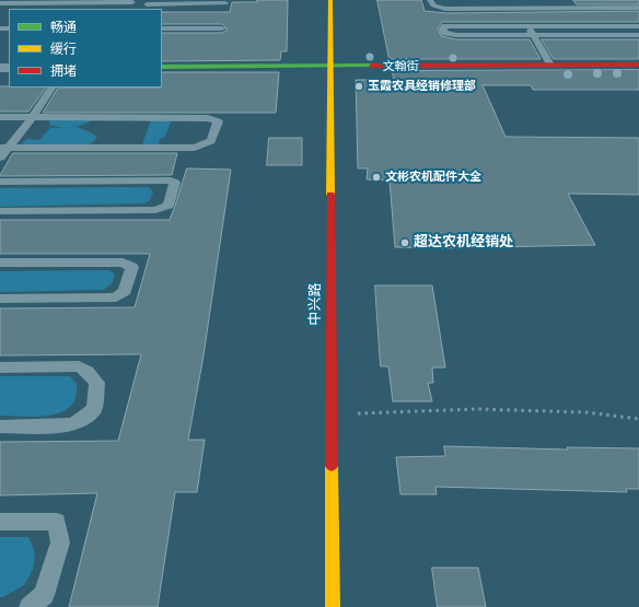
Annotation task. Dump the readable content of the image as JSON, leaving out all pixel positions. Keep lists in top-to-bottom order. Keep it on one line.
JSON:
{"streets":{"main road":["文翰街","中兴路"]},"crossings":[["文翰街","中兴路"]],"places":["玉霞农具经销修理部","文彬农机配件大全","超达农机经销处"],"legend":["畅通","缓行","拥堵"]}
